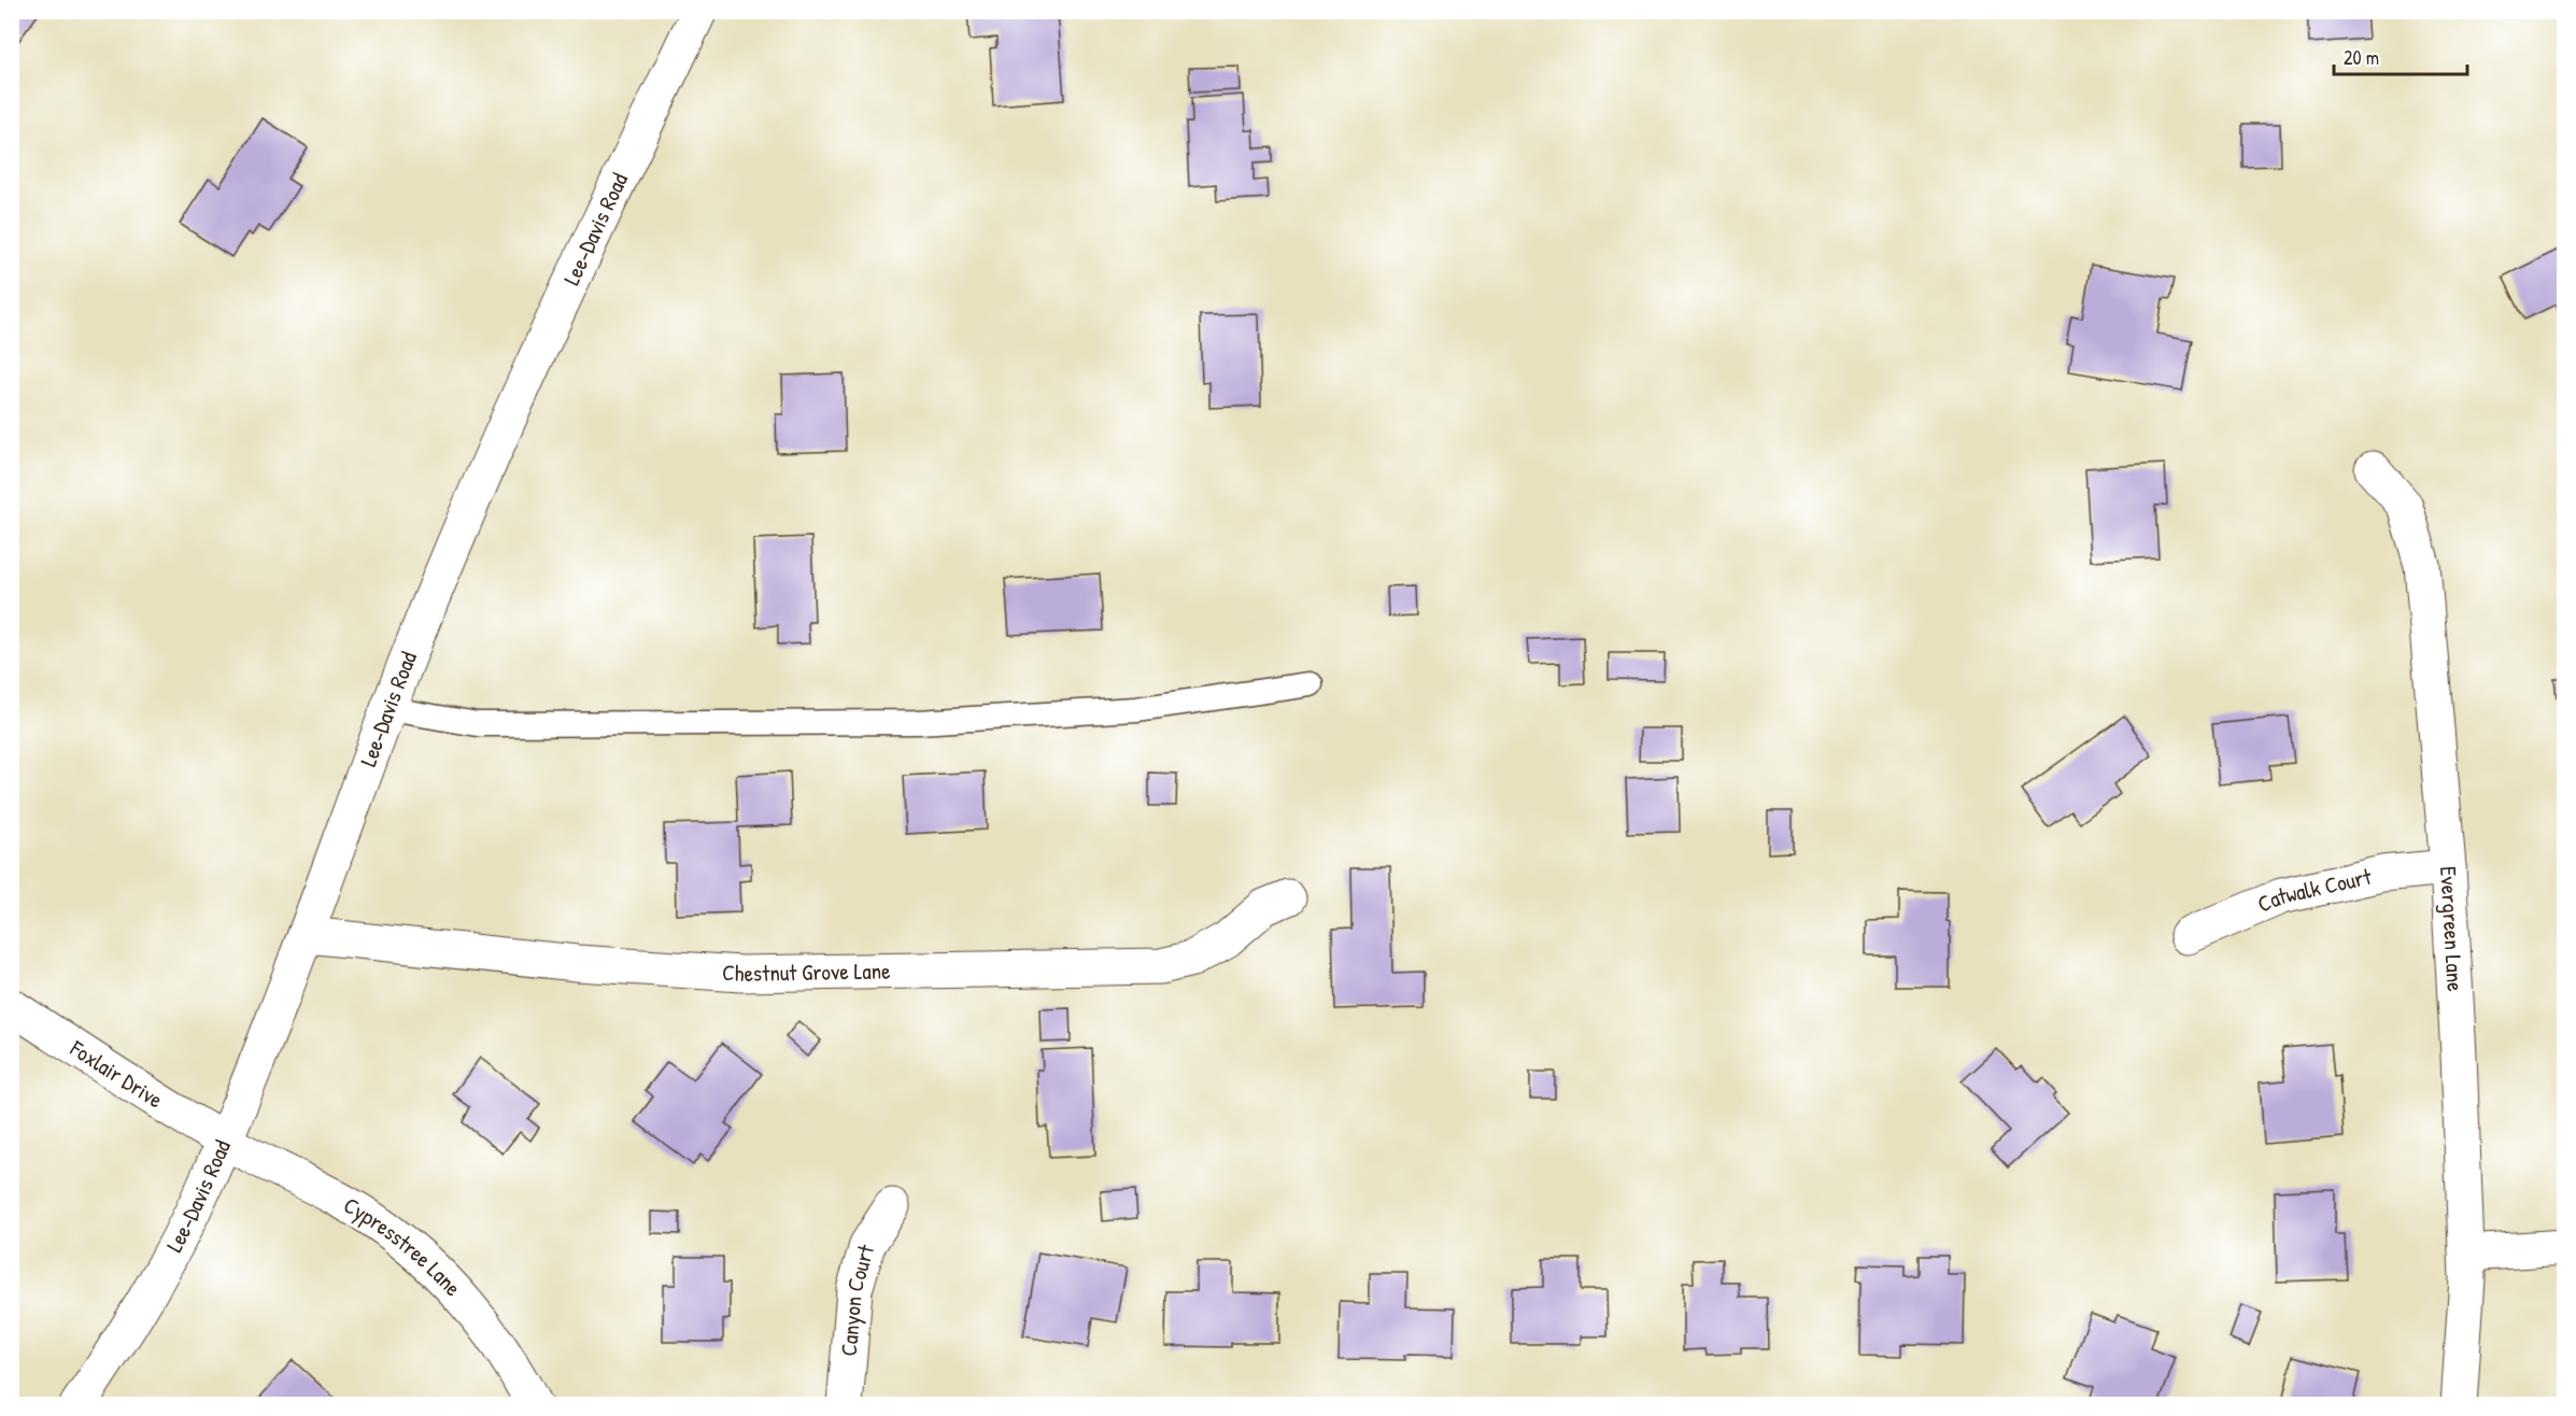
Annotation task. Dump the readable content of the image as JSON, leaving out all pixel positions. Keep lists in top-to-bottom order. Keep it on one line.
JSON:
{"streets":{"street":["Lee-Davis Road","Catwalk Court","Evergreen Lane","Chestnut Grove Lane","Foxlair Drive","Cypresstree Lane","Canyon Court"]},"crossings":[["Lee-Davis Road","Chestnut Grove Lane"],["Lee-Davis Road","Foxlair Drive"],["Lee-Davis Road","Cypresstree Lane"],["Catwalk Court","Evergreen Lane"],["Foxlair Drive","Cypresstree Lane"]],"scale_bar":"20 m"}
